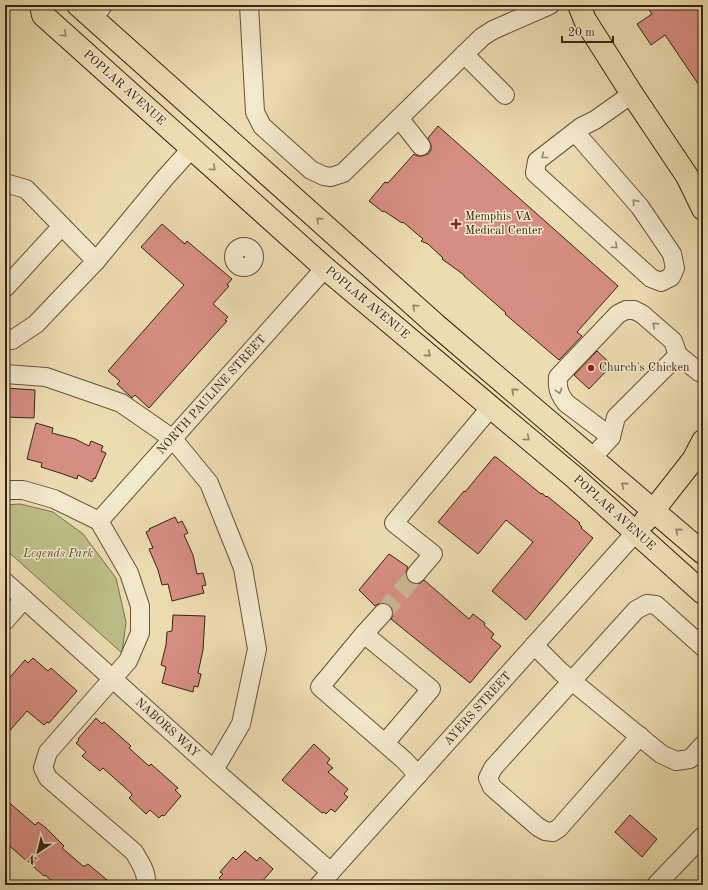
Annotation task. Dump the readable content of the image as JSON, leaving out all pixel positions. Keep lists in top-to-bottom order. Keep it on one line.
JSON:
{"streets":{"main road":["POPLAR AVENUE"],"street":["NORTH PAULINE STREET","AYERS STREET","NABORS WAY"]},"crossings":[["POPLAR AVENUE","NORTH PAULINE STREET"],["POPLAR AVENUE","AYERS STREET"],["AYERS STREET","NABORS WAY"]],"parks":["Legends Park"],"places":{"health":["Memphis VA Medical Center"],"other":["Church's Chicken"]},"scale_bar":"20 m","north":"bottom left"}
